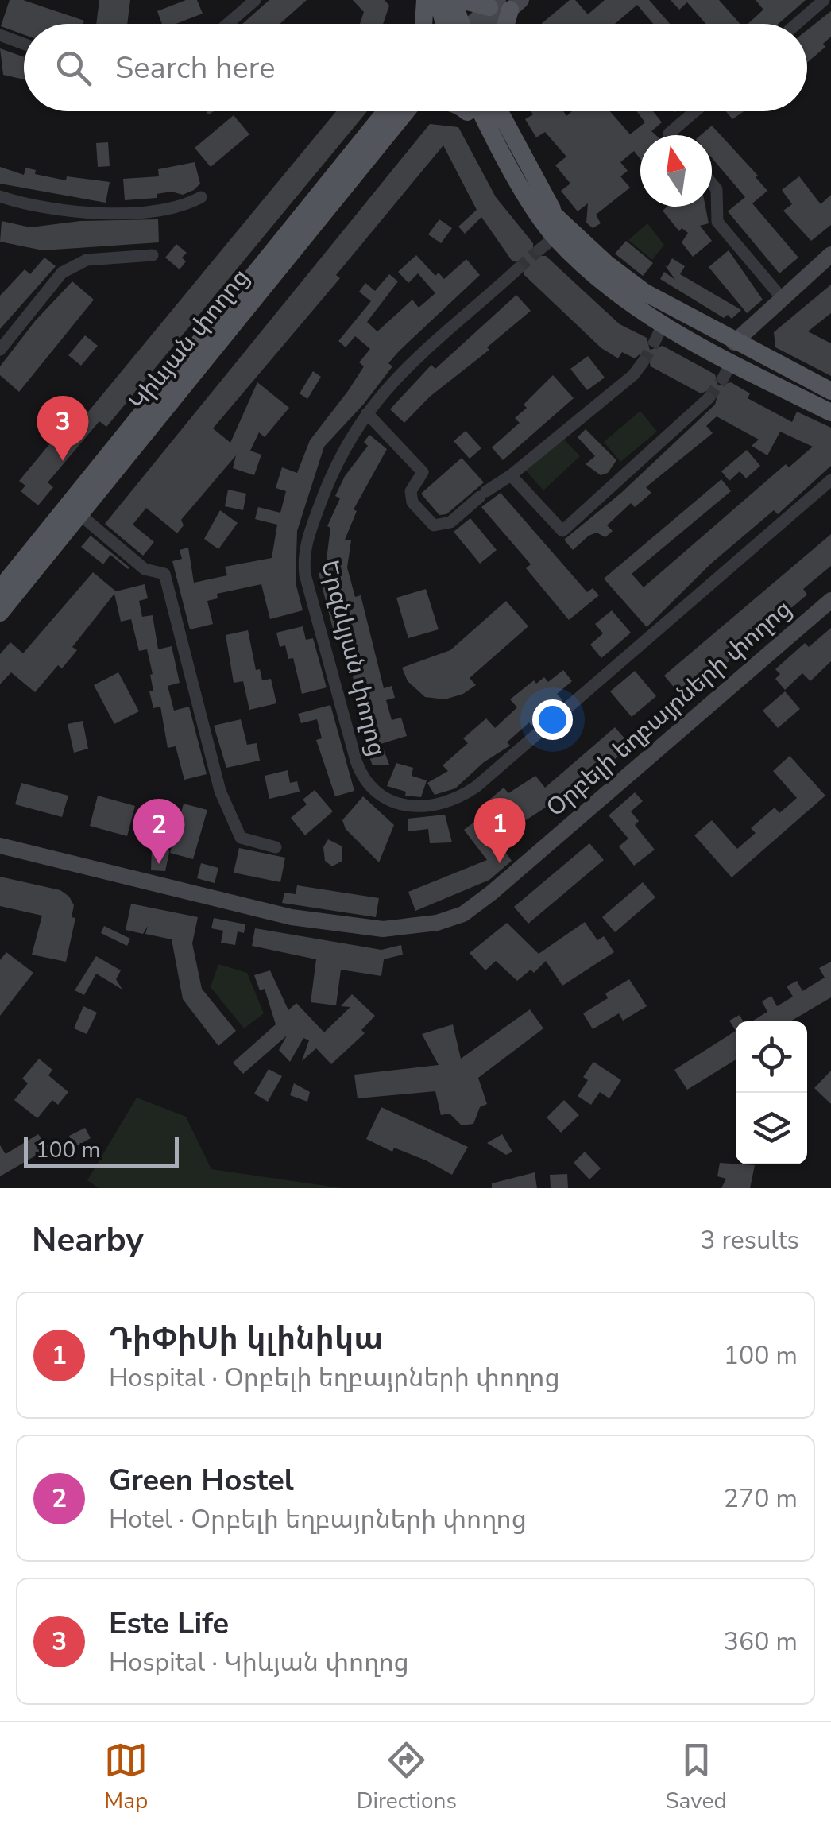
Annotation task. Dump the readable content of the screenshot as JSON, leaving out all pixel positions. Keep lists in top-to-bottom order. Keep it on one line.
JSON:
{"streets":{"main road":["Կիևյան փողոց"],"street":["Երզնկյան փողոց","Օրբելի եղբայրների փողոց"]},"scale_bar":"100 m","north":"top","page":{"search":"Search here","pins":["3","1","2"],"scale":"100 m","heading":["Nearby","3 results"],"list":[{"mark":"1","name":"ԴիՓիՍի կլինիկա","note":"Hospital · Օրբելի եղբայրների փողոց","value":"100 m"},{"mark":"2","name":"Green Hostel","note":"Hotel · Օրբելի եղբայրների փողոց","value":"270 m"},{"mark":"3","name":"Este Life","note":"Hospital · Կիևյան փողոց","value":"360 m"}],"nav":["Map","Directions","Saved"]}}
